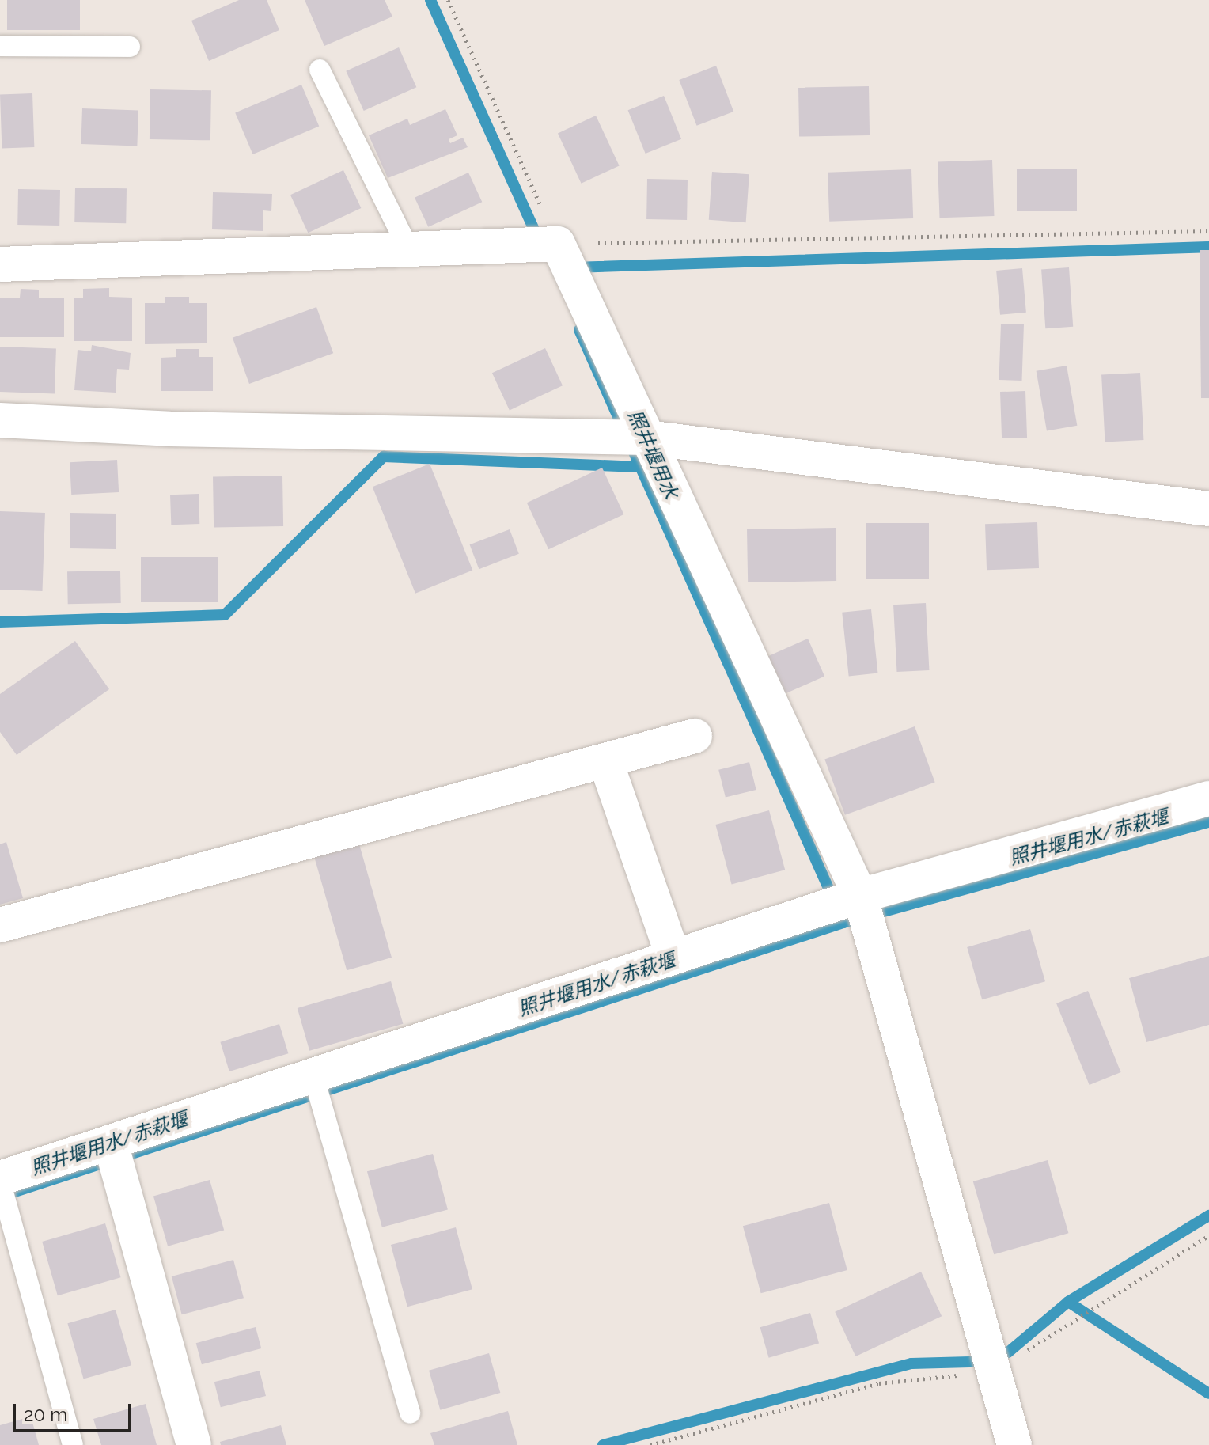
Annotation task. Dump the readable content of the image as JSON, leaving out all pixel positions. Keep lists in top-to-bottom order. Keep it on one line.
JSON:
{"water":["照井堰用水","照井堰用水/赤萩堰"],"scale_bar":"20 m"}
